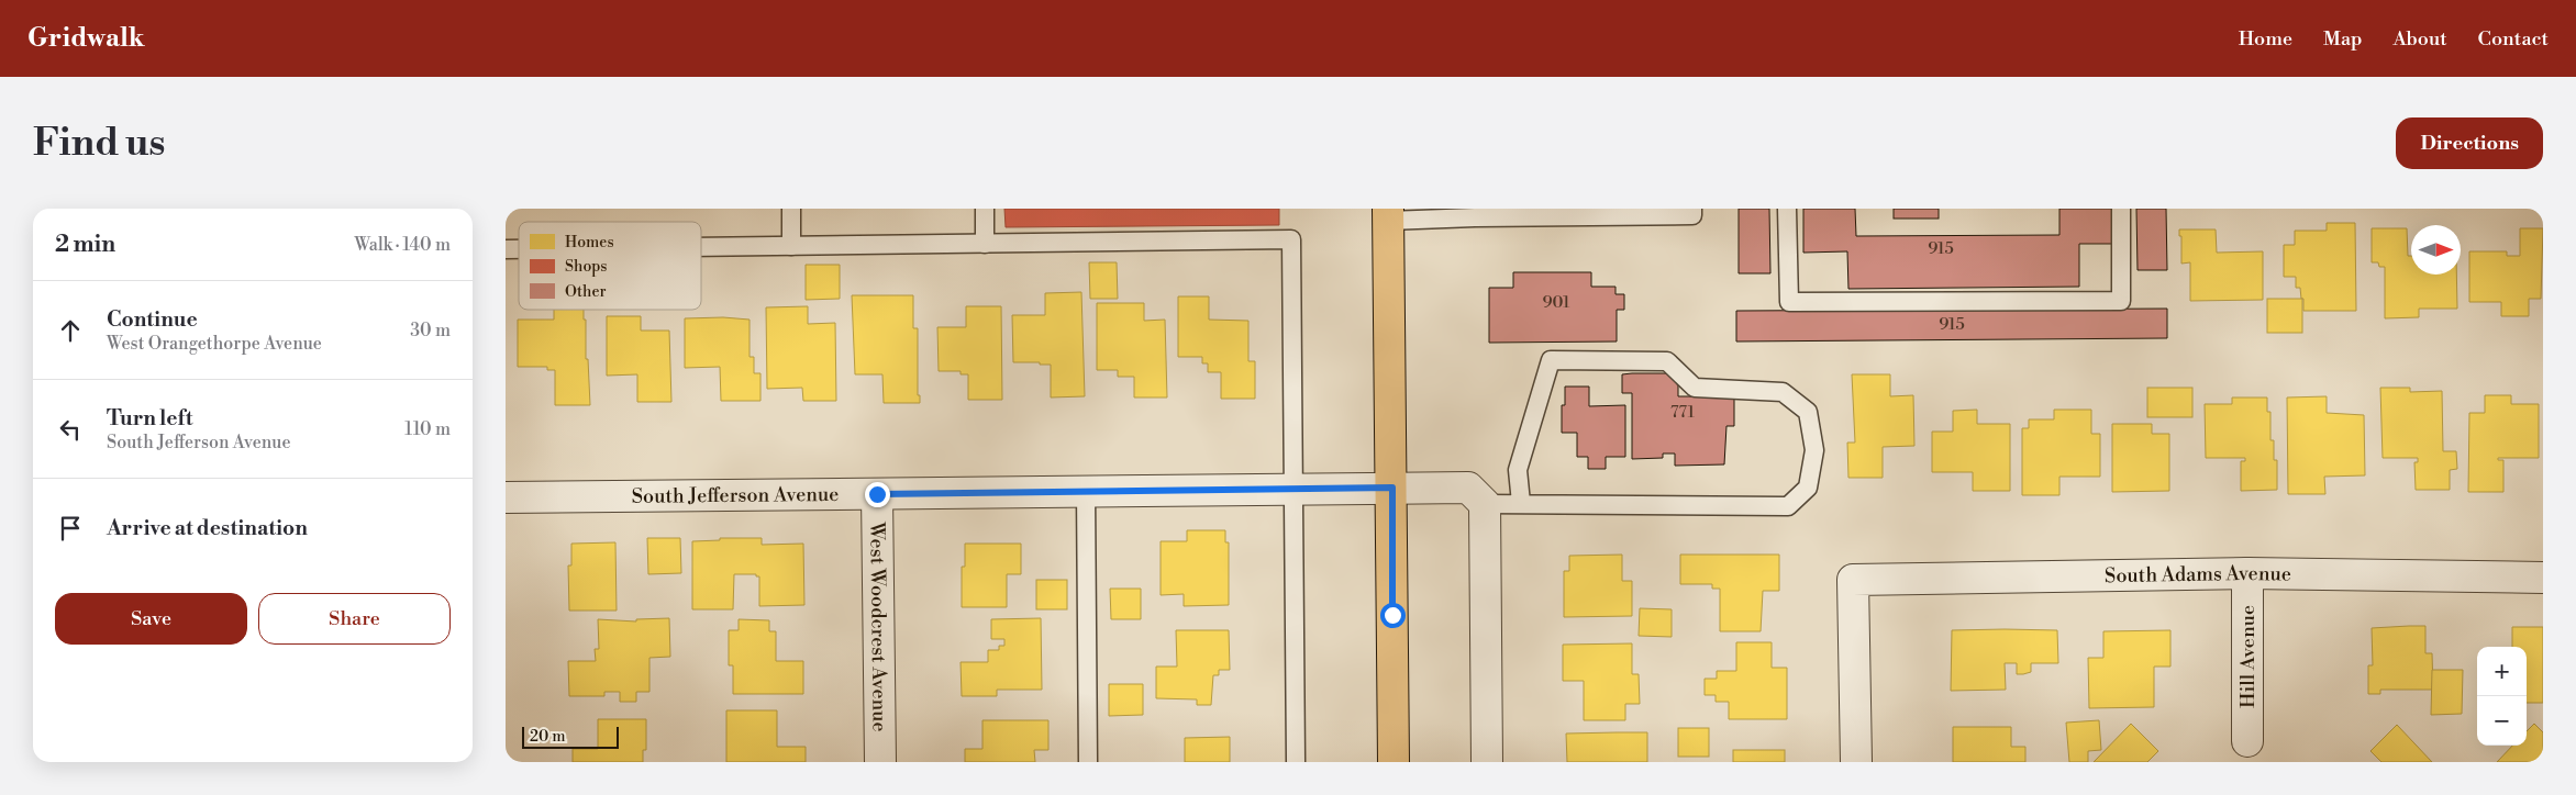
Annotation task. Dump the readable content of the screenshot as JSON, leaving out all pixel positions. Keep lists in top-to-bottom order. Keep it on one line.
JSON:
{"streets":{"street":["South Jefferson Avenue","South Adams Avenue","West Woodcrest Avenue","Hill Avenue"]},"crossings":[["South Jefferson Avenue","West Woodcrest Avenue"],["South Adams Avenue","Hill Avenue"]],"house_numbers":["915","901","915","771"],"legend":["Homes","Shops","Other"],"scale_bar":"20 m","north":"right","page":{"header":"Gridwalk","nav":["Home","Map","About","Contact"],"buttons":["Directions",["Save","Share"]],"title":"Find us","heading":["2 min","Walk · 140 m"],"list":[["Continue","West Orangethorpe Avenue","30 m"],["Turn left","South Jefferson Avenue","110 m"],"Arrive at destination"],"map_buttons":["+","−"],"scale":"20 m"}}
